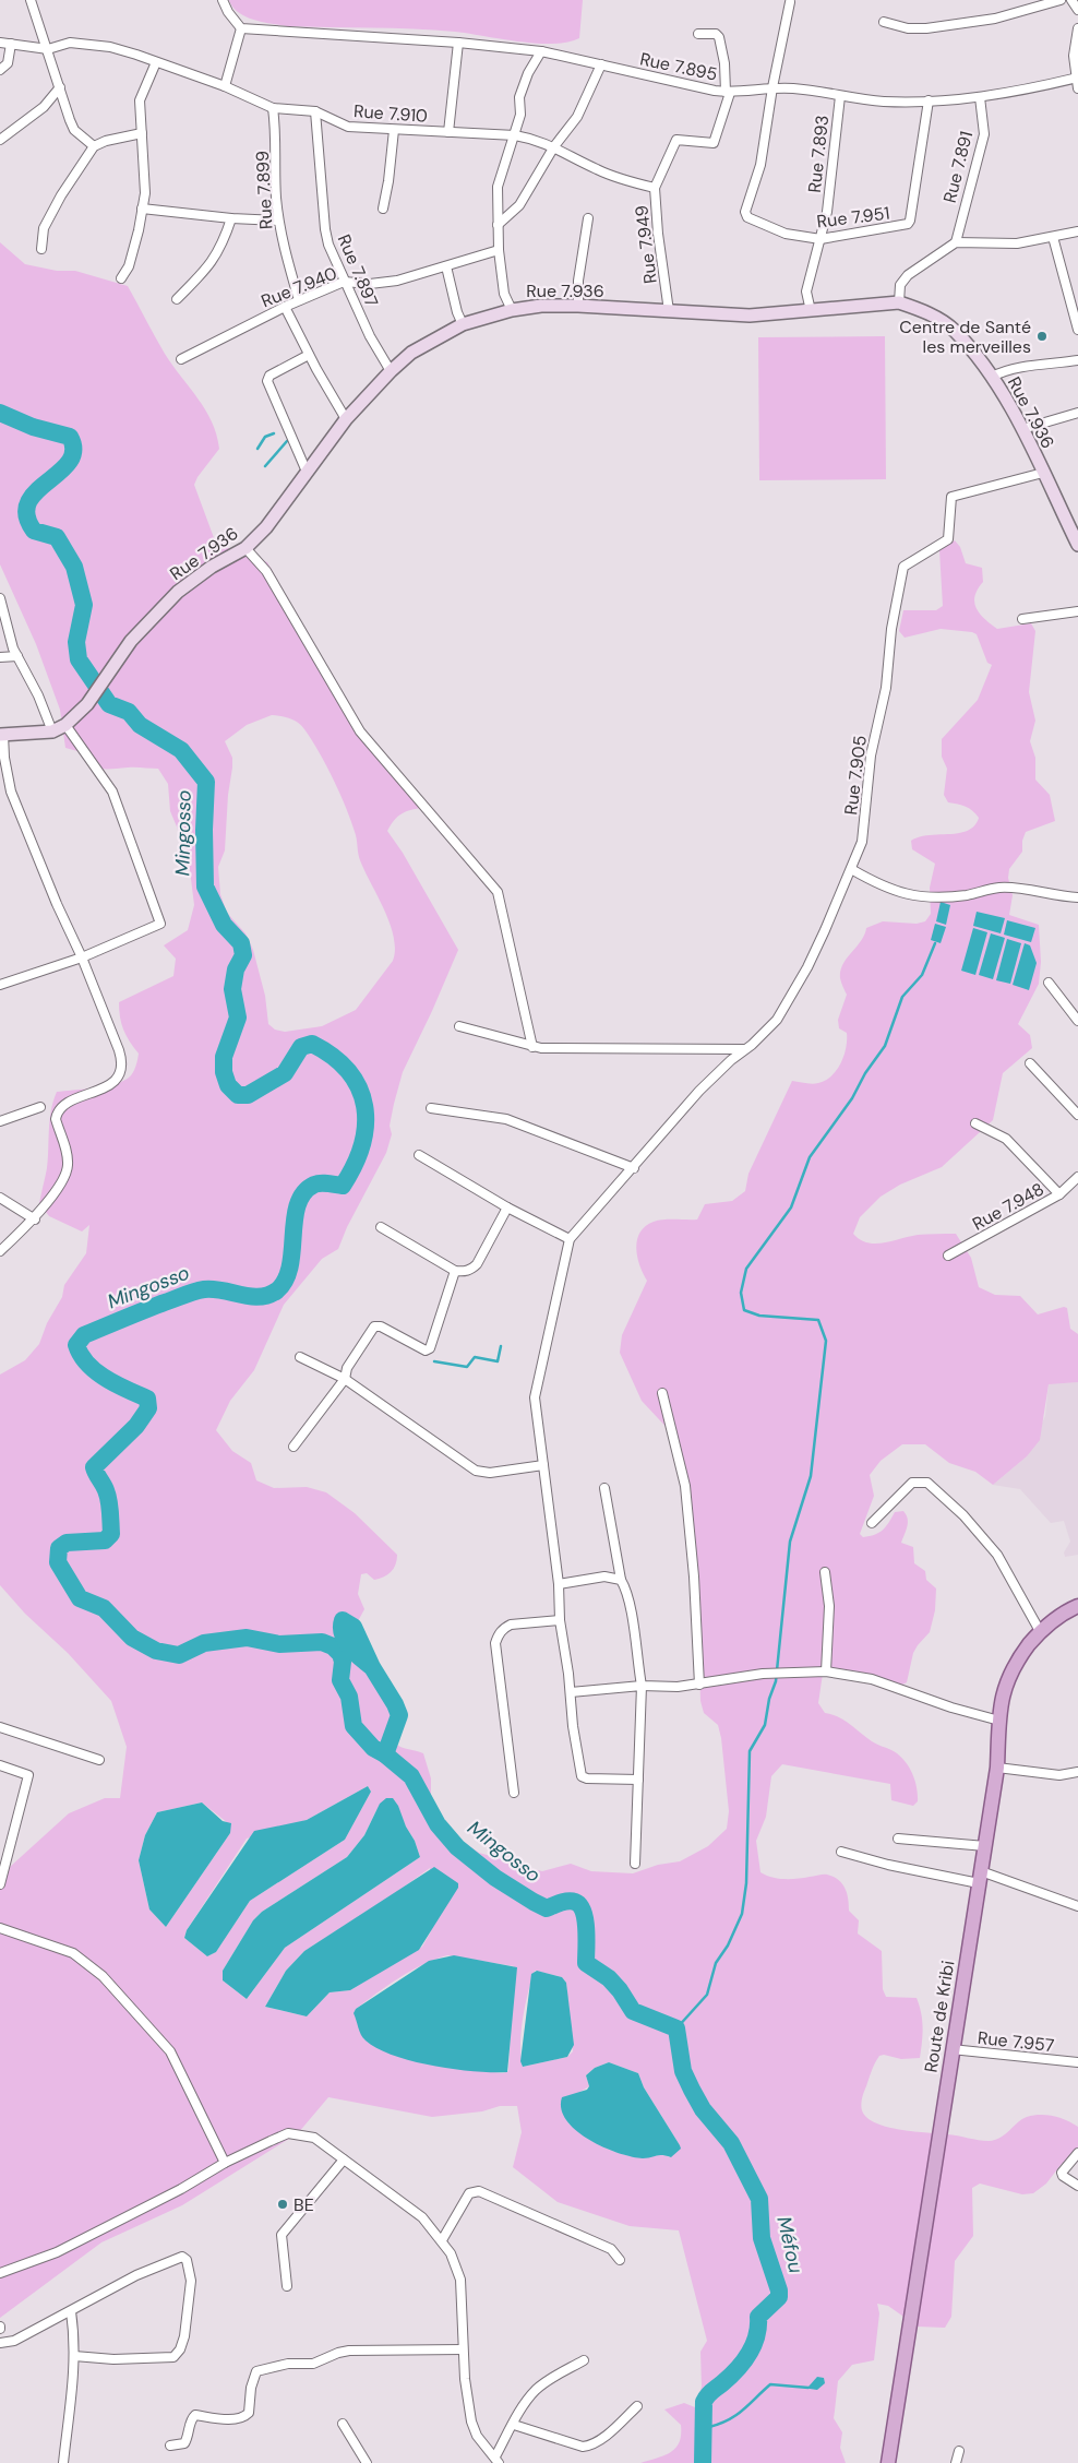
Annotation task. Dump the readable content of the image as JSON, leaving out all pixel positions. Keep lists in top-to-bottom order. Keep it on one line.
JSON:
{"streets":{"main road":["Route de Kribi"],"street":["Rue 7.895","Rue 7.910","Rue 7.893","Rue 7.891","Rue 7.899","Rue 7.951","Rue 7.949","Rue 7.897","Rue 7.940","Rue 7.936","Rue 7.905","Rue 7.948","Rue 7.957"]},"crossings":[["Rue 7.895","Rue 7.893"],["Rue 7.895","Rue 7.891"],["Rue 7.895","Rue 7.951"],["Rue 7.895","Rue 7.949"],["Rue 7.910","Rue 7.899"],["Rue 7.910","Rue 7.949"],["Rue 7.910","Rue 7.897"],["Rue 7.893","Rue 7.951"],["Rue 7.893","Rue 7.936"],["Rue 7.899","Rue 7.940"],["Rue 7.949","Rue 7.936"],["Rue 7.897","Rue 7.940"],["Rue 7.897","Rue 7.936"],["Rue 7.936","Rue 7.905"],["Route de Kribi","Rue 7.957"]],"water":["Mingosso","Méfou"],"places":["Centre de Santé les merveilles","BE"]}
